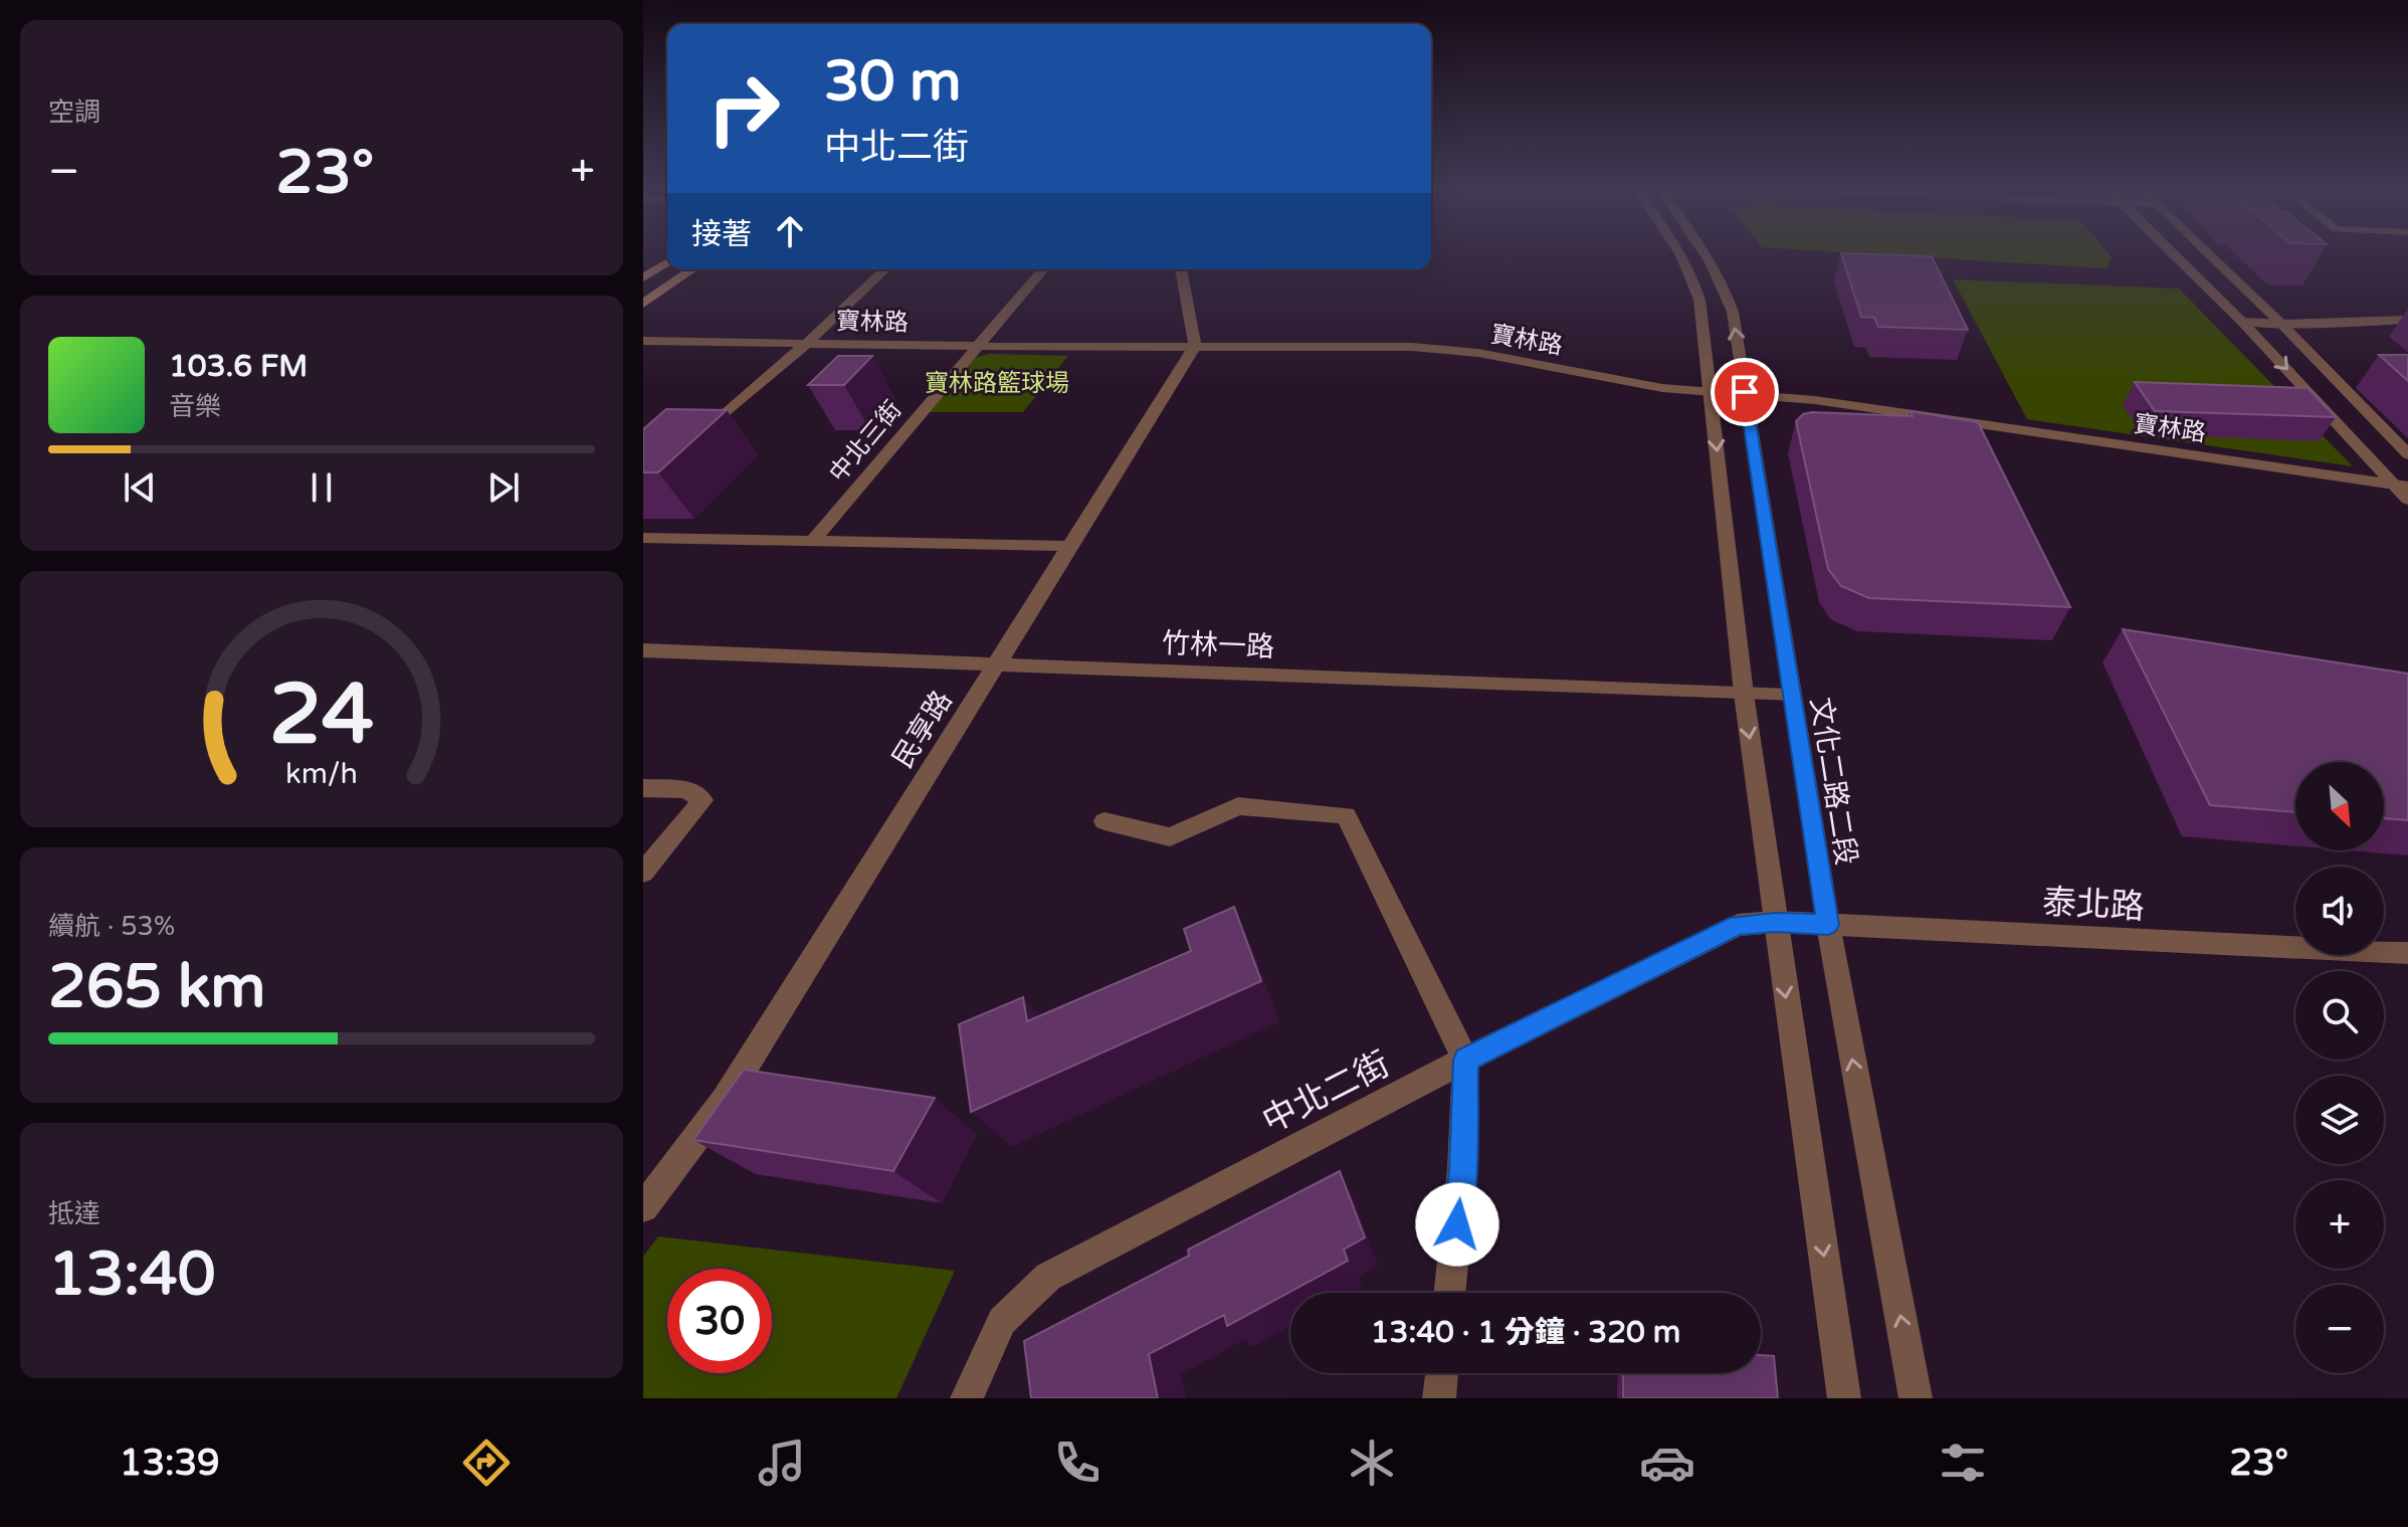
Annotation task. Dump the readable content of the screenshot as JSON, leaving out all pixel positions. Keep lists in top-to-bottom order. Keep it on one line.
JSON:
{"streets":{"street":["寶林路","中北三街","竹林一路","民享路","文化二路二段","泰北路","中北二街"]},"crossings":[["寶林路","中北三街"],["寶林路","民享路"],["寶林路","文化二路二段"],["竹林一路","民享路"],["竹林一路","文化二路二段"],["文化二路二段","泰北路"],["泰北路","中北二街"]],"parks":["寶林路籃球場"],"north":"bottom right","page":{"tile":["空調",["續航 · 53%","265 km"],["抵達","13:40"]],"turn":["30 m","中北二街"],"heat":["−","23°","+"],"then":"接著","song":["103.6 FM","音樂"],"map_buttons":["+","−"],"limit":"30","trip":"13:40 · 1 分鐘 · 320 m","tabs":["13:39","23°"],"gauge":["24","km/h"]}}
